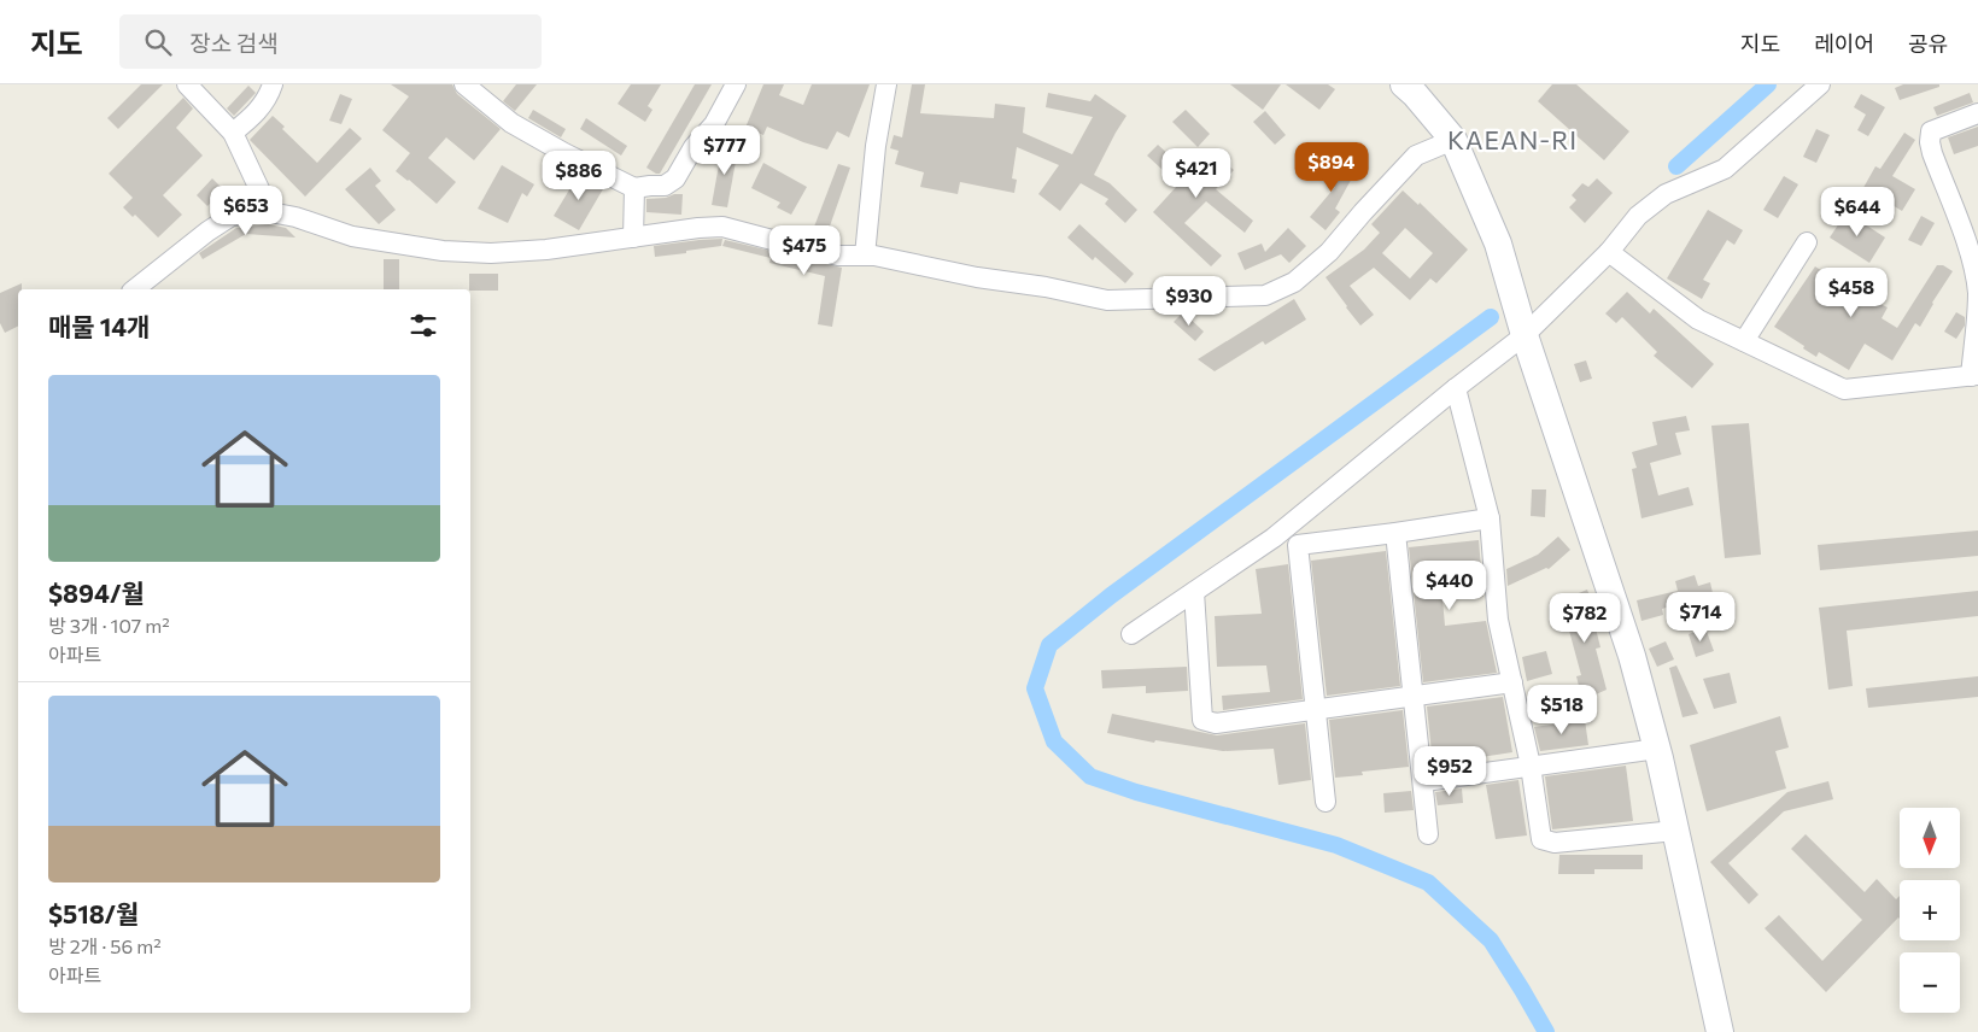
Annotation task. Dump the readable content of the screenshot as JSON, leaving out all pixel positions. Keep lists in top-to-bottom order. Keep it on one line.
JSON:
{"districts":["KAEAN-RI"],"north":"bottom","page":{"header":"지도","search":"장소 검색","nav":["지도","레이어","공유"],"price":["$777","$894","$421","$886","$653","$644","$475","$458","$930","$440","$714","$782","$518","$952"],"heading":"매물 14개","list":[{"name":"$894/월","note":"방 3개 · 107 m² · 아파트"},{"name":"$518/월","note":"방 2개 · 56 m² · 아파트"}],"map_buttons":["+","−"]}}
